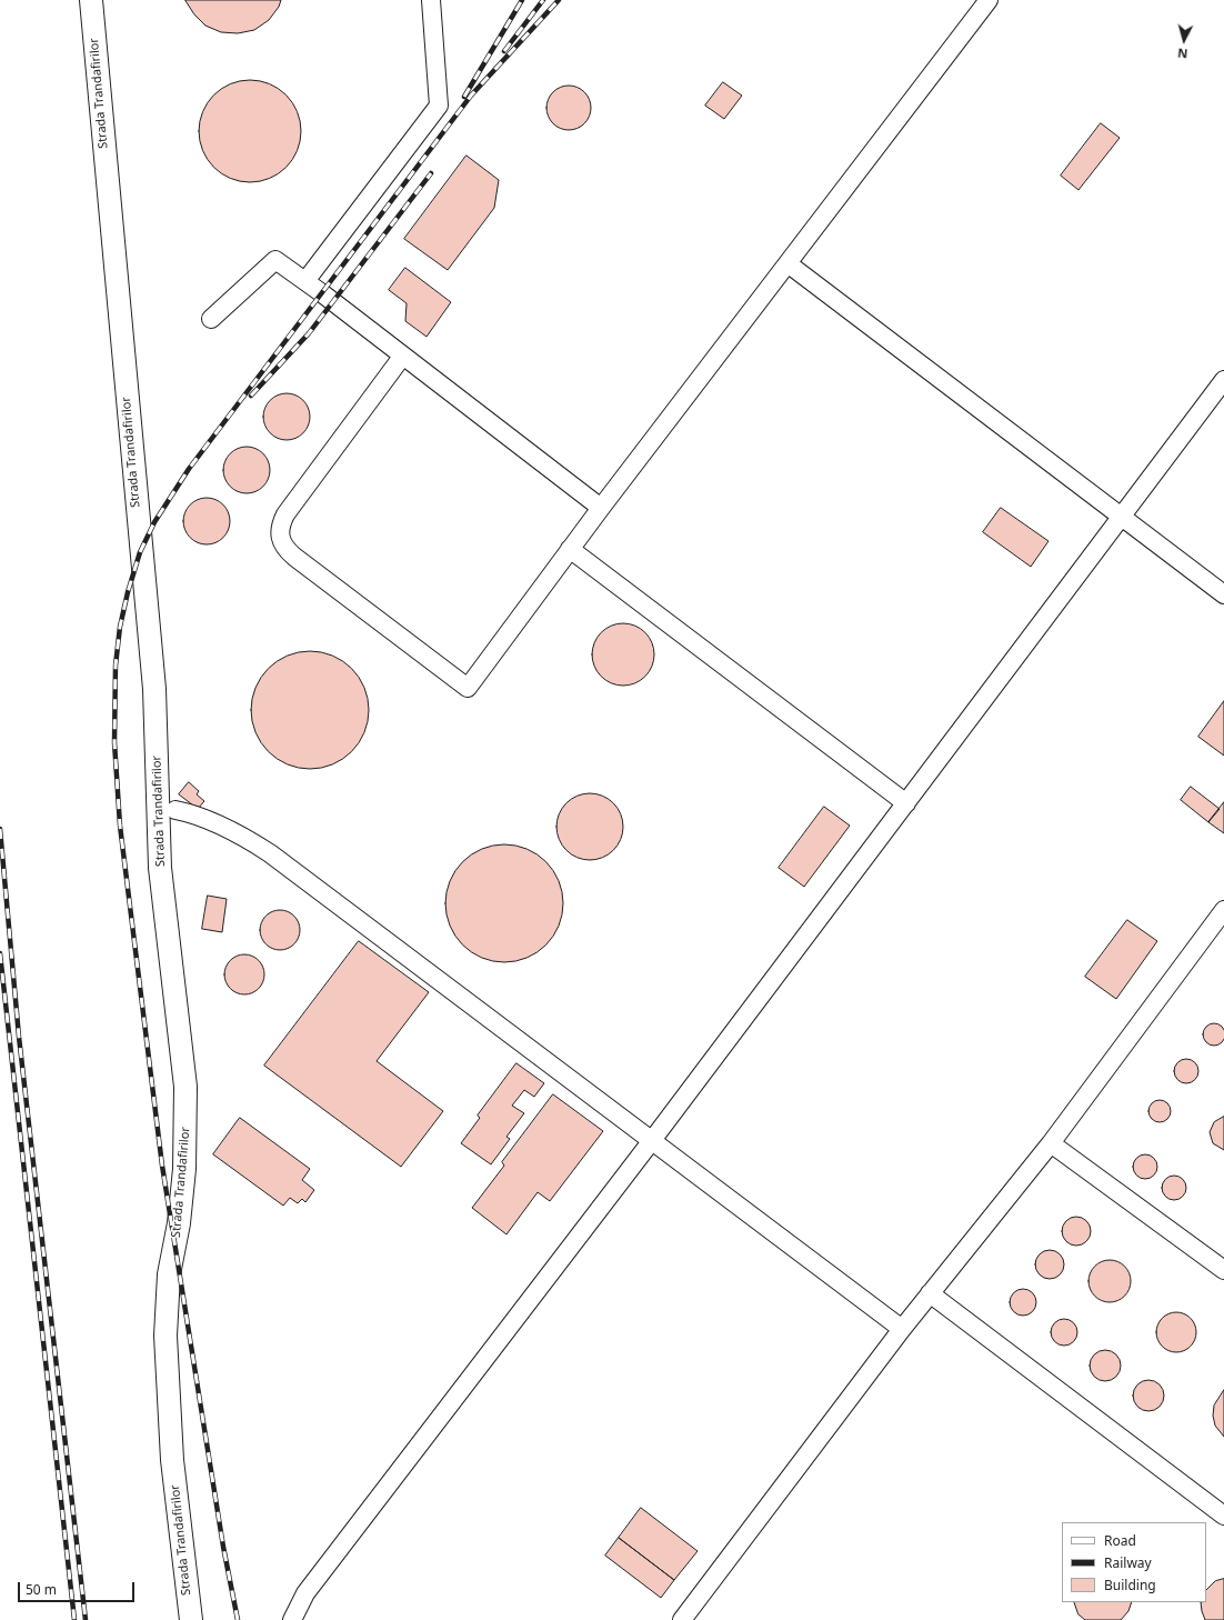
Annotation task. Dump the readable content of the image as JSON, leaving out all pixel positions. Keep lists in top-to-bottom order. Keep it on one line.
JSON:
{"streets":{"main road":["Strada Trandafirilor"]},"legend":["Road","Railway","Building"],"scale_bar":"50 m","north":"bottom"}
